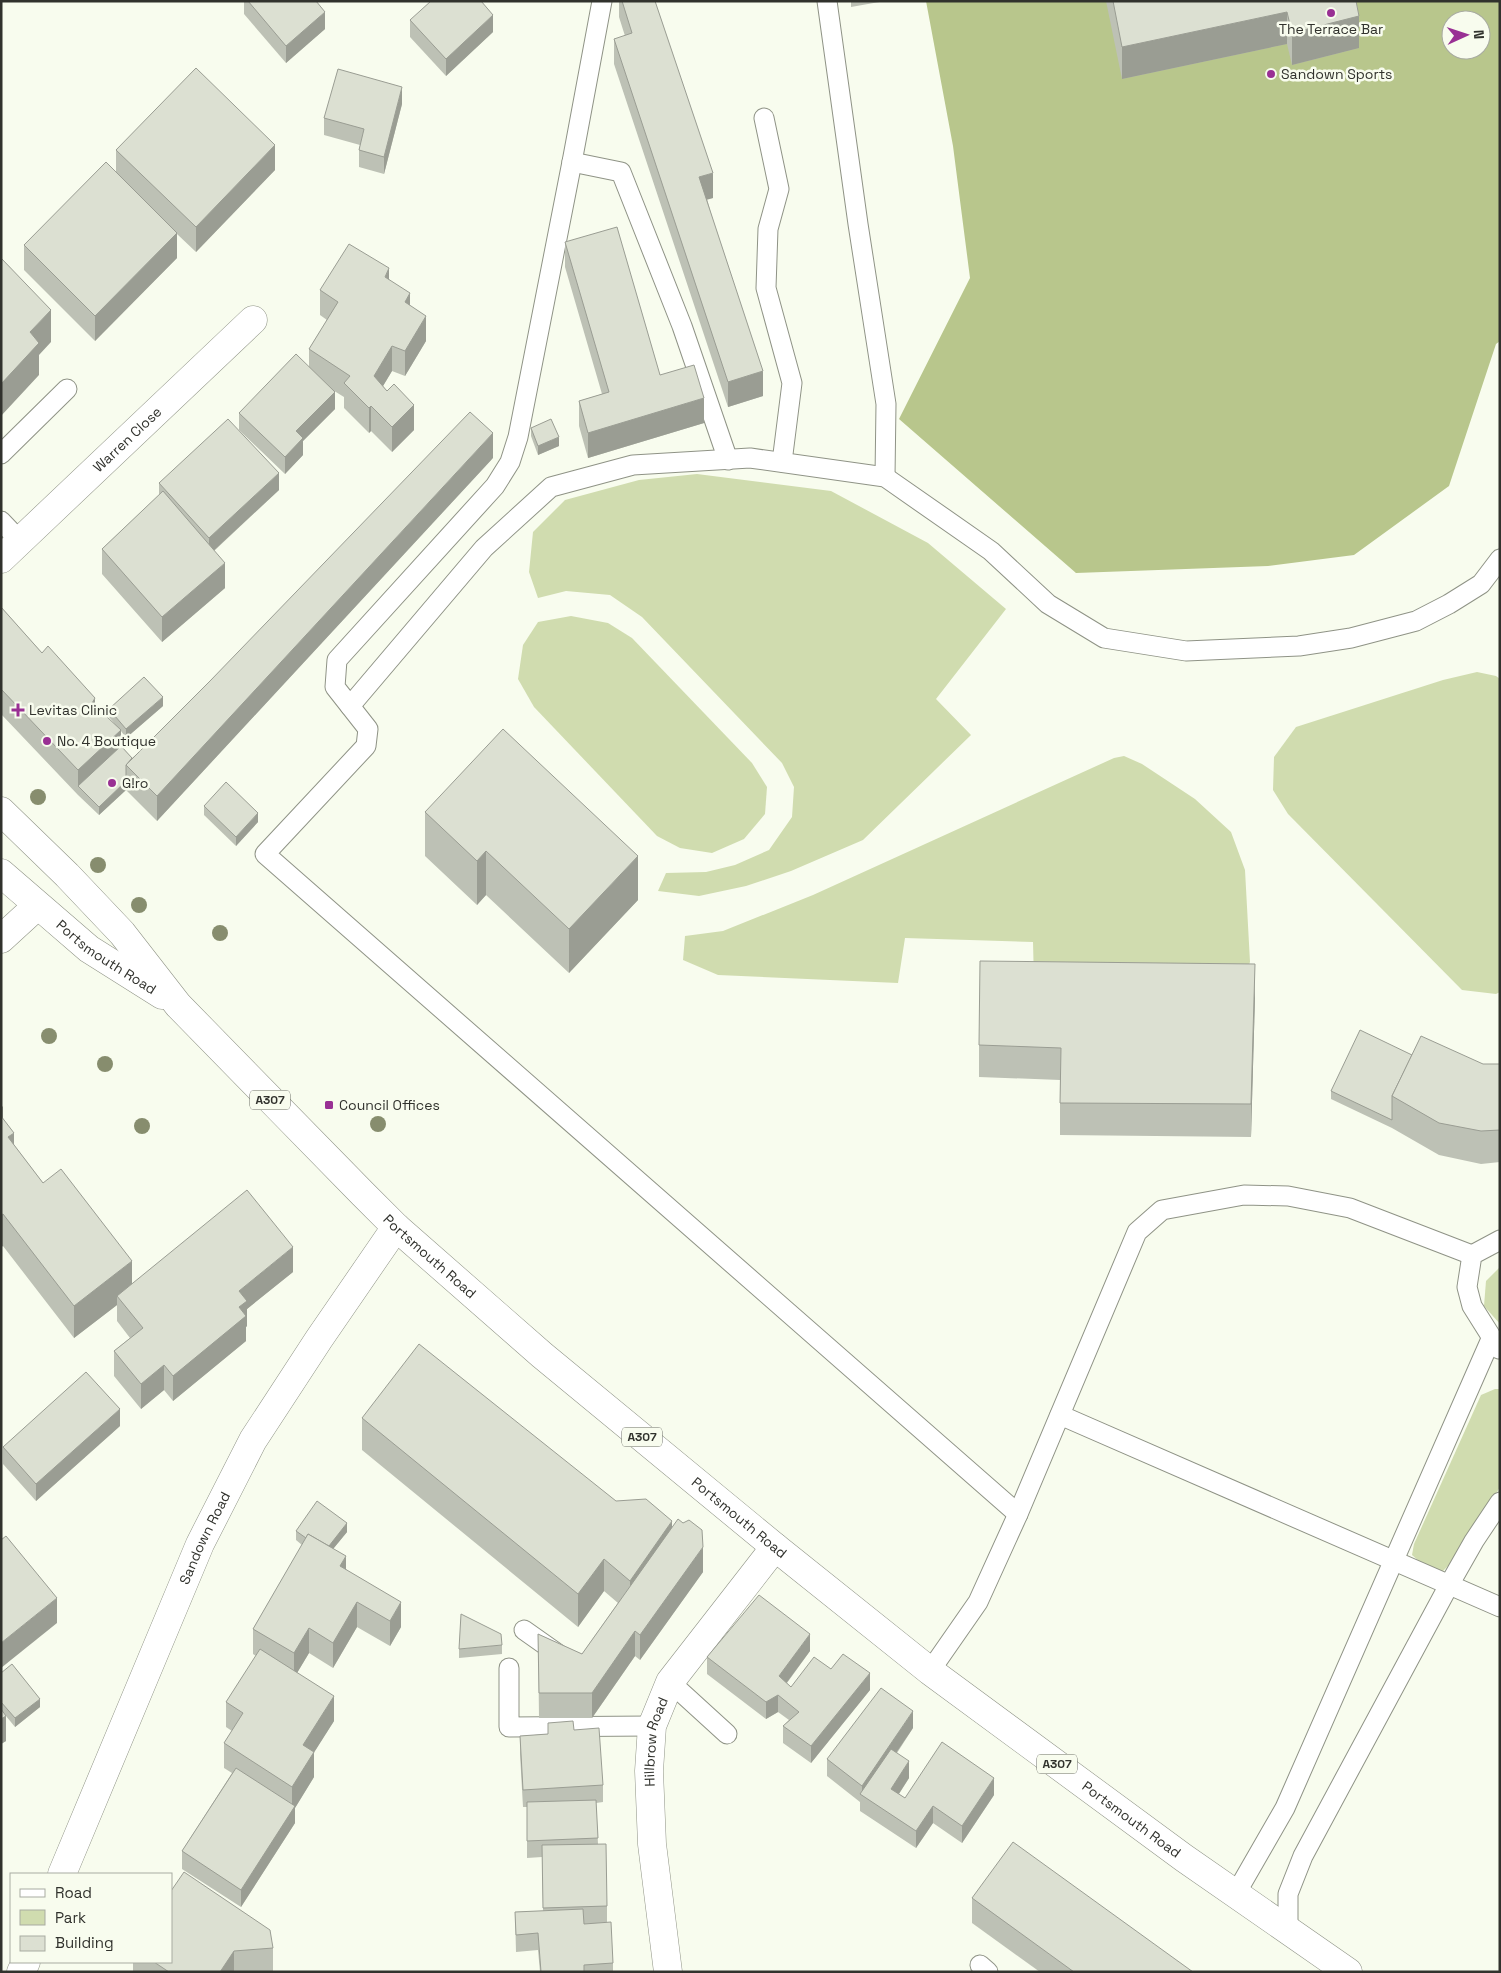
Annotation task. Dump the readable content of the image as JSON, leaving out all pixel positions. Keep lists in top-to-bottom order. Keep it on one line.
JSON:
{"streets":{"main road":["Warren Close","Portsmouth Road","A307","Sandown Road","Hillbrow Road"]},"crossings":[["Portsmouth Road","A307"],["Portsmouth Road","Sandown Road"],["Portsmouth Road","Hillbrow Road"]],"places":{"other":["The Terrace Bar","Sandown Sports","No. 4 Boutique","G!ro"],"health":["Levitas Clinic"],"transit":["Council Offices"]},"legend":["Road","Park","Building"],"north":"right"}
